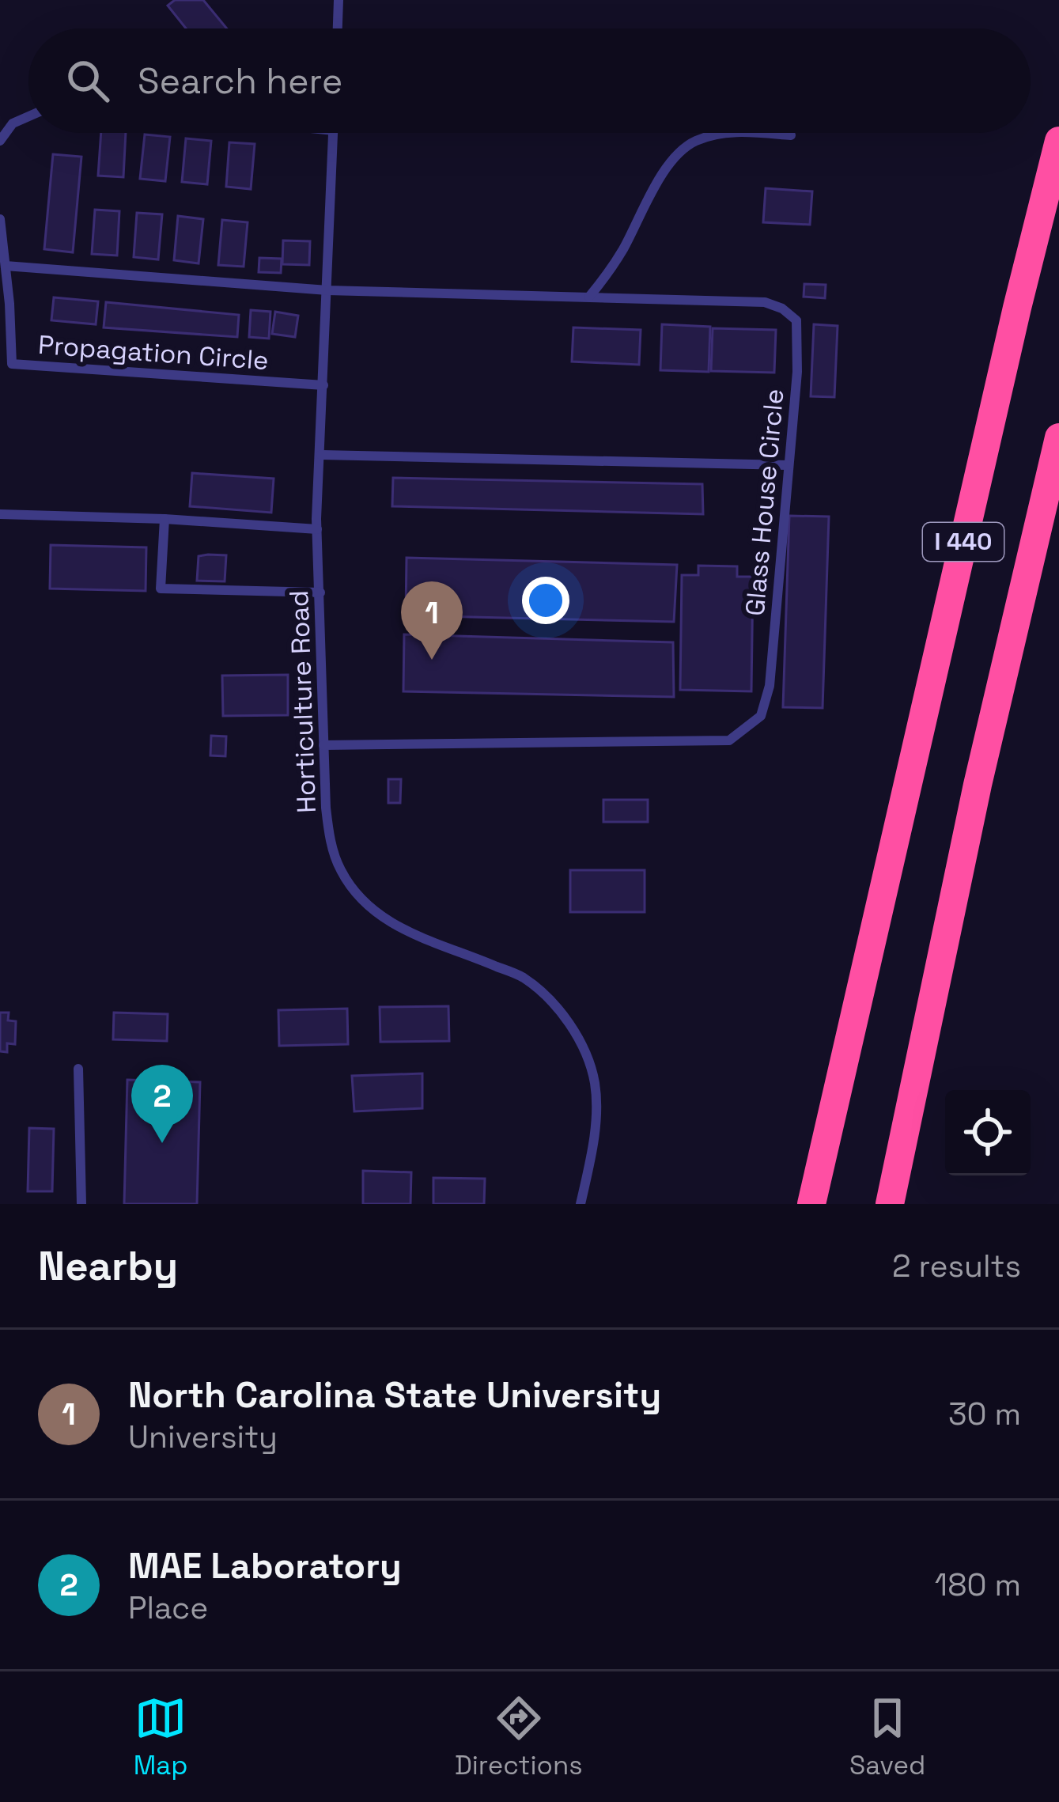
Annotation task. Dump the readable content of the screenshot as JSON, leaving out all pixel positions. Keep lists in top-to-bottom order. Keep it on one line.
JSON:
{"streets":{"highway":["I 440"],"lane":["Propagation Circle","Glass House Circle","Horticulture Road"]},"crossings":[["Propagation Circle","Glass House Circle"],["Propagation Circle","Horticulture Road"],["Glass House Circle","Horticulture Road"]],"page":{"search":"Search here","pins":["1","2"],"heading":["Nearby","2 results"],"list":[{"mark":"1","name":"North Carolina State University","note":"University","value":"30 m"},{"mark":"2","name":"MAE Laboratory","note":"Place","value":"180 m"}],"nav":["Map","Directions","Saved"]}}
